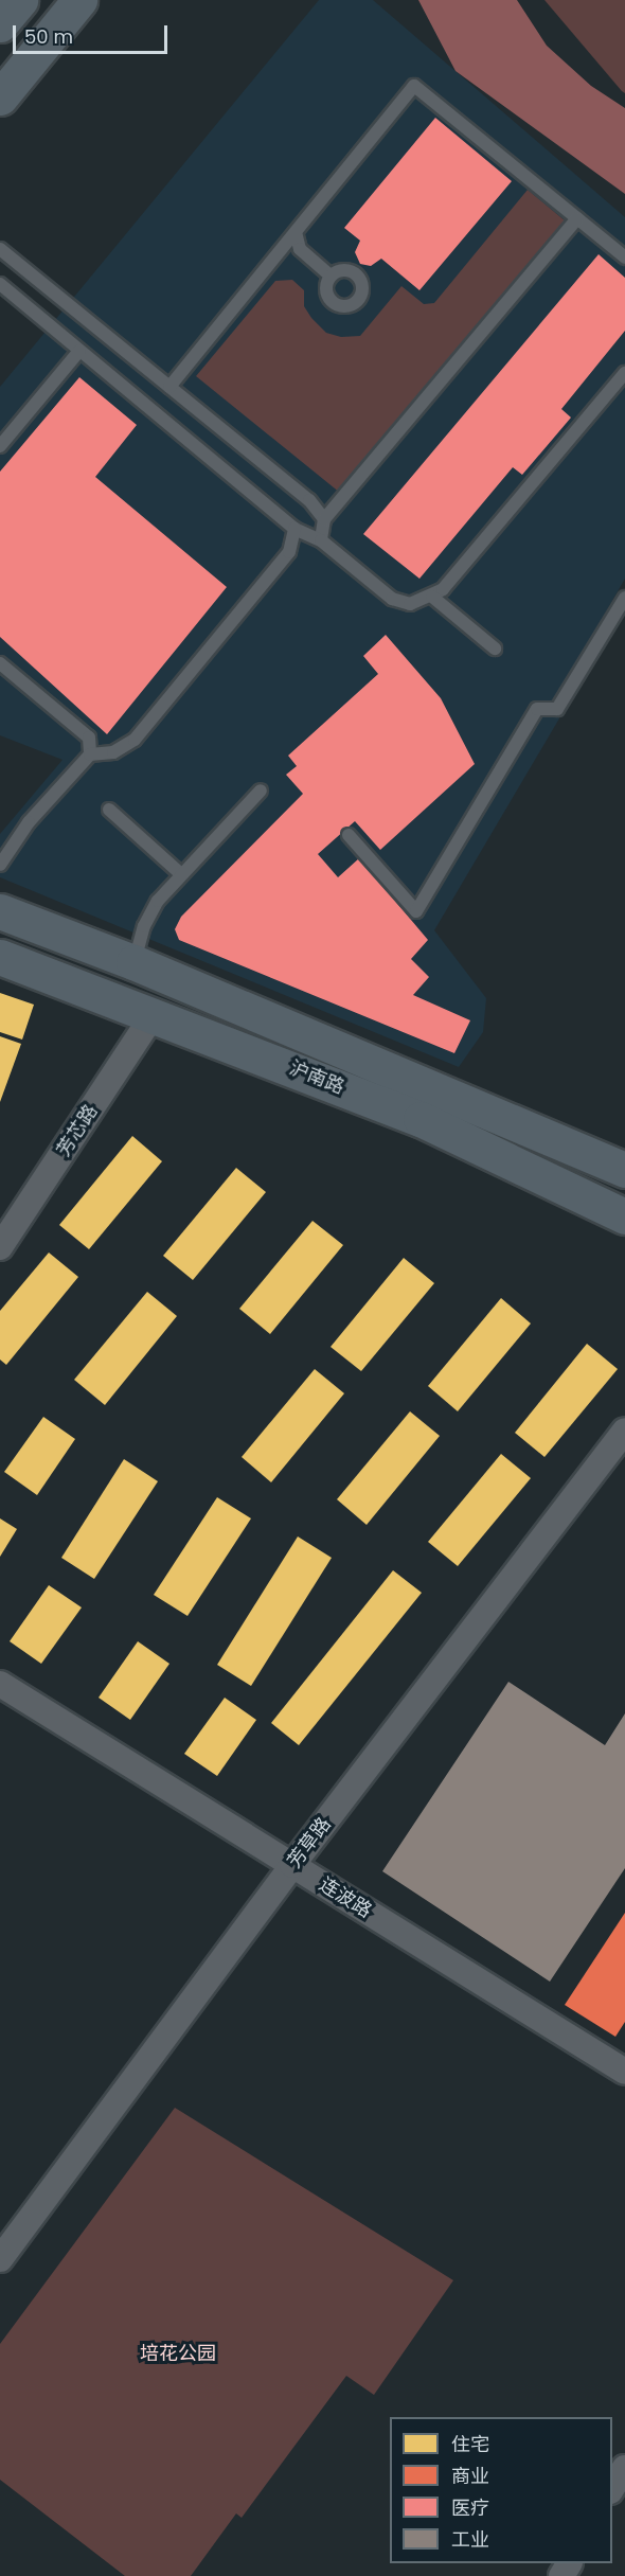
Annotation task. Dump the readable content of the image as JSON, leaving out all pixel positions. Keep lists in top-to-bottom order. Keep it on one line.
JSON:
{"streets":{"main road":["沪南路"],"street":["芳芯路","芳草路","连波路"]},"crossings":[["沪南路","芳芯路"],["芳草路","连波路"]],"parks":["培花公园"],"legend":["住宅","商业","医疗","工业"],"scale_bar":"50 m"}
